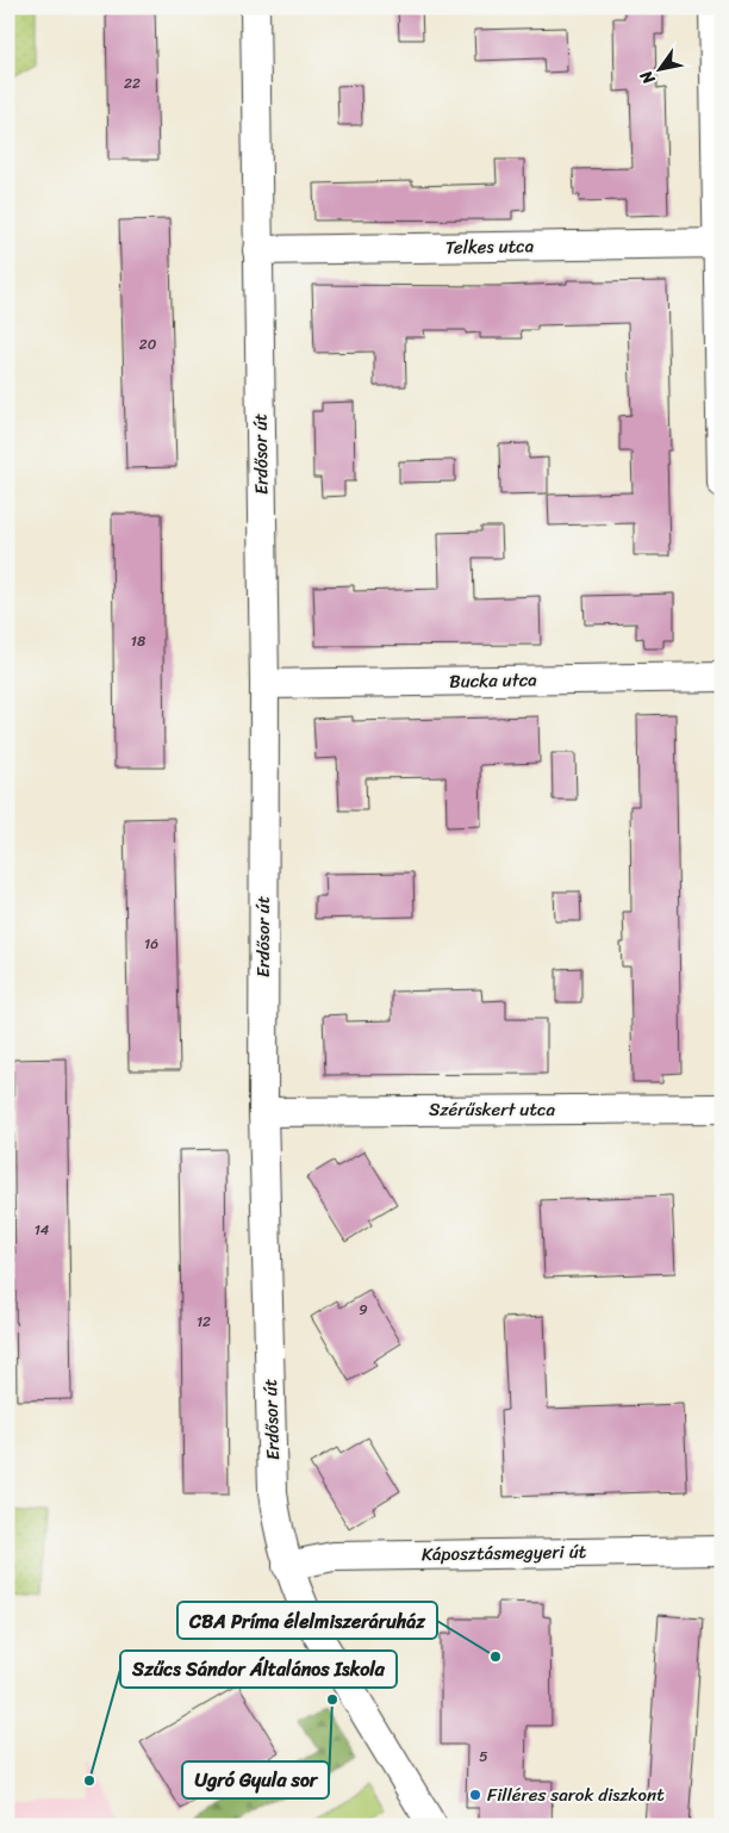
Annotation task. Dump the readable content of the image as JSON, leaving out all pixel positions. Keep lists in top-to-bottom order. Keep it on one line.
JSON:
{"streets":{"street":["Telkes utca","Erdősor út","Bucka utca","Szérűskert utca","Káposztásmegyeri út"]},"crossings":[["Telkes utca","Erdősor út"],["Erdősor út","Bucka utca"],["Erdősor út","Szérűskert utca"],["Erdősor út","Káposztásmegyeri út"]],"places":["CBA Príma élelmiszeráruház","Ugró Gyula sor","Szűcs Sándor Általános Iskola","Filléres sarok diszkont"],"house_numbers":["22","20","18","16","14","9","12","5"],"north":"bottom left"}
